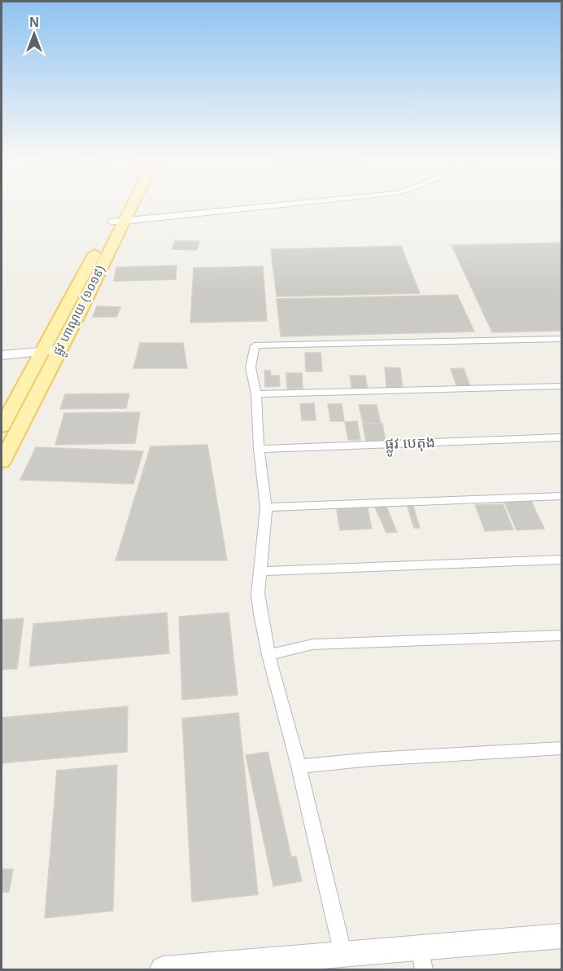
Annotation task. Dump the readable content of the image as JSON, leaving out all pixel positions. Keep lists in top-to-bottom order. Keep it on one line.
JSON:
{"streets":{"main road":["ផ្លូវ ហាណូយ (១០១៩)"],"street":["ផ្លូវ បេតុង"]},"north":"top"}
